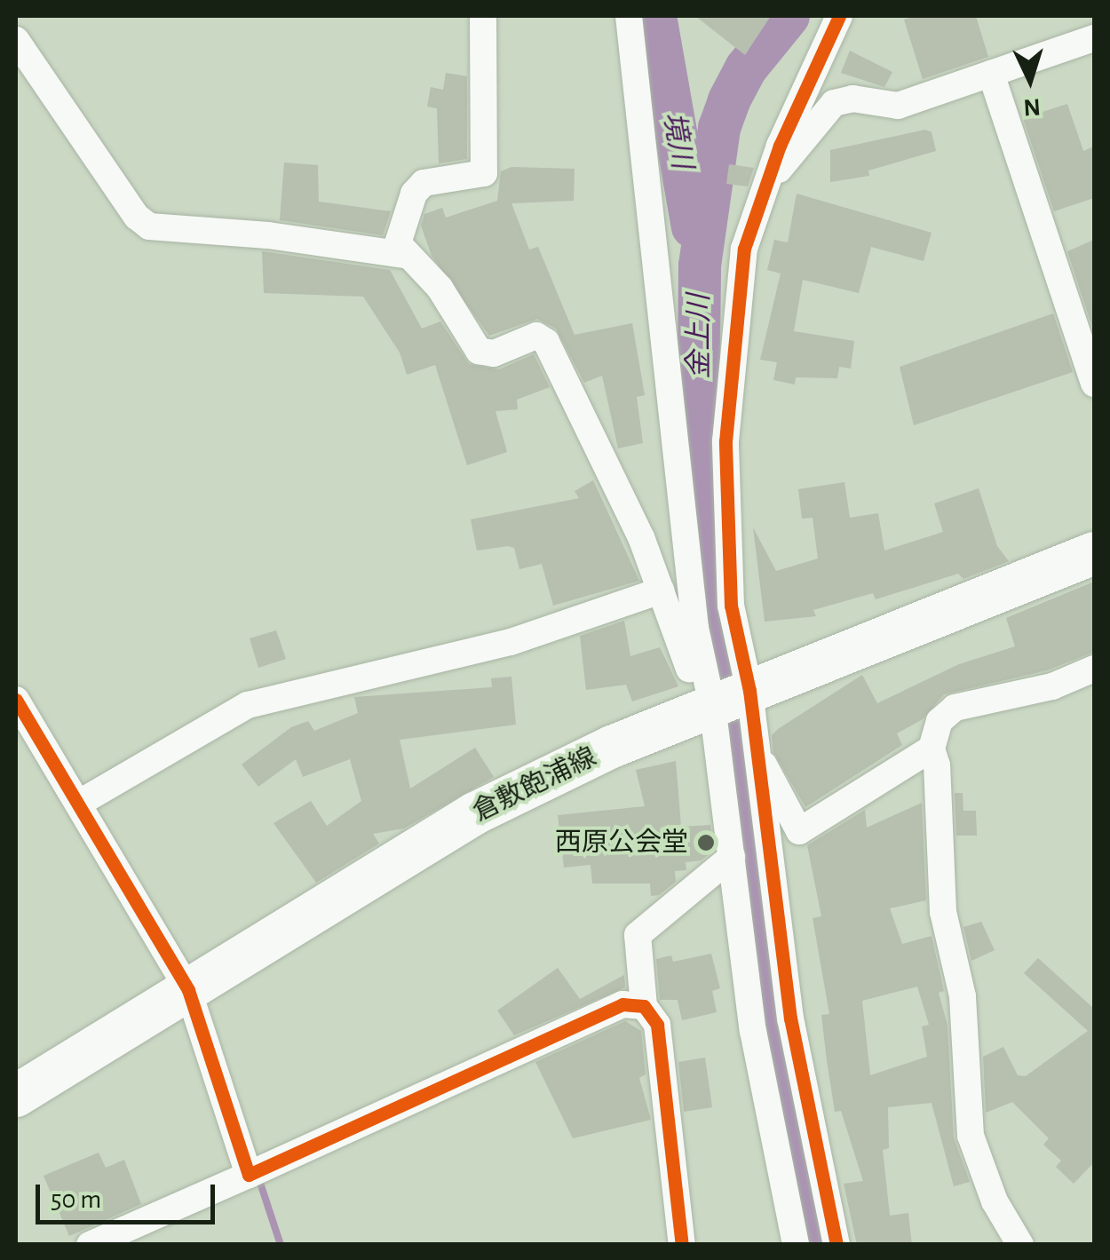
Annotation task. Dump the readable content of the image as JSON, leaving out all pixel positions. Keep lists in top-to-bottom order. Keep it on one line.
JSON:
{"streets":{"main road":["倉敷飽浦線"]},"water":["境川","金上川"],"places":["西原公会堂"],"scale_bar":"50 m","north":"bottom"}
